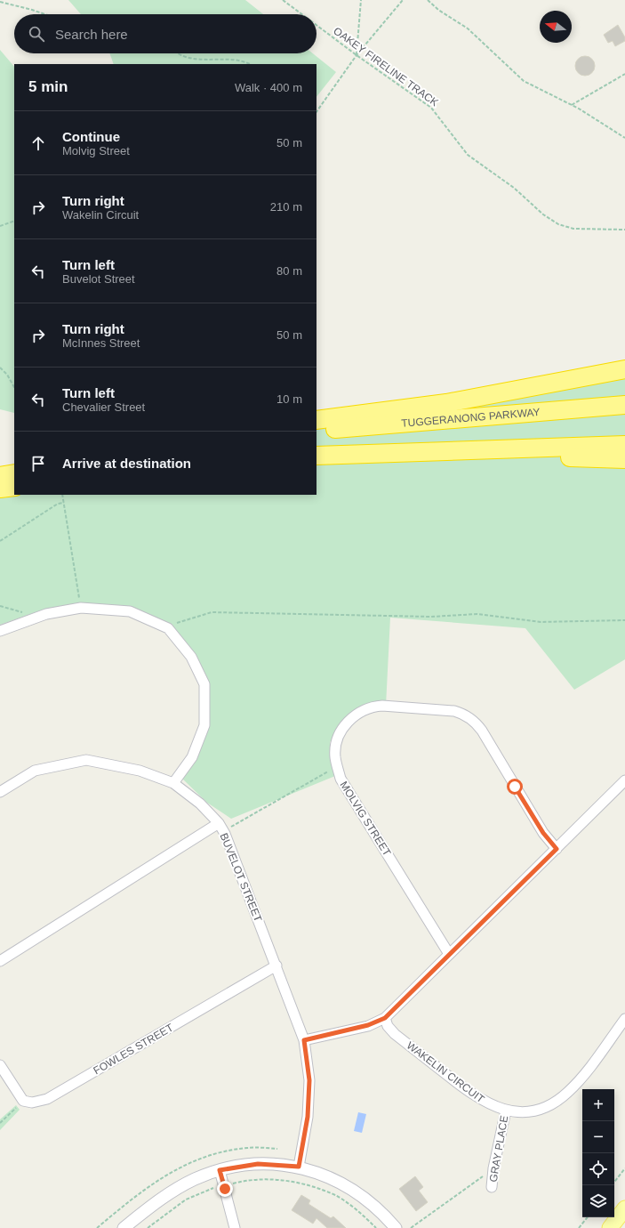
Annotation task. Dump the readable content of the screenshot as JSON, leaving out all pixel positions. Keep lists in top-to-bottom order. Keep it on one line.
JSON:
{"streets":{"highway":["TUGGERANONG PARKWAY"],"street":["MOLVIG STREET","BUVELOT STREET","FOWLES STREET","WAKELIN CIRCUIT","GRAY PLACE"],"path":["OAKEY FIRELINE TRACK"]},"crossings":[["BUVELOT STREET","FOWLES STREET"],["WAKELIN CIRCUIT","GRAY PLACE"]],"north":"left","page":{"search":"Search here","heading":["5 min","Walk · 400 m"],"list":[["Continue","Molvig Street","50 m"],["Turn right","Wakelin Circuit","210 m"],["Turn left","Buvelot Street","80 m"],["Turn right","McInnes Street","50 m"],["Turn left","Chevalier Street","10 m"],"Arrive at destination"],"map_buttons":["+","−"]}}
